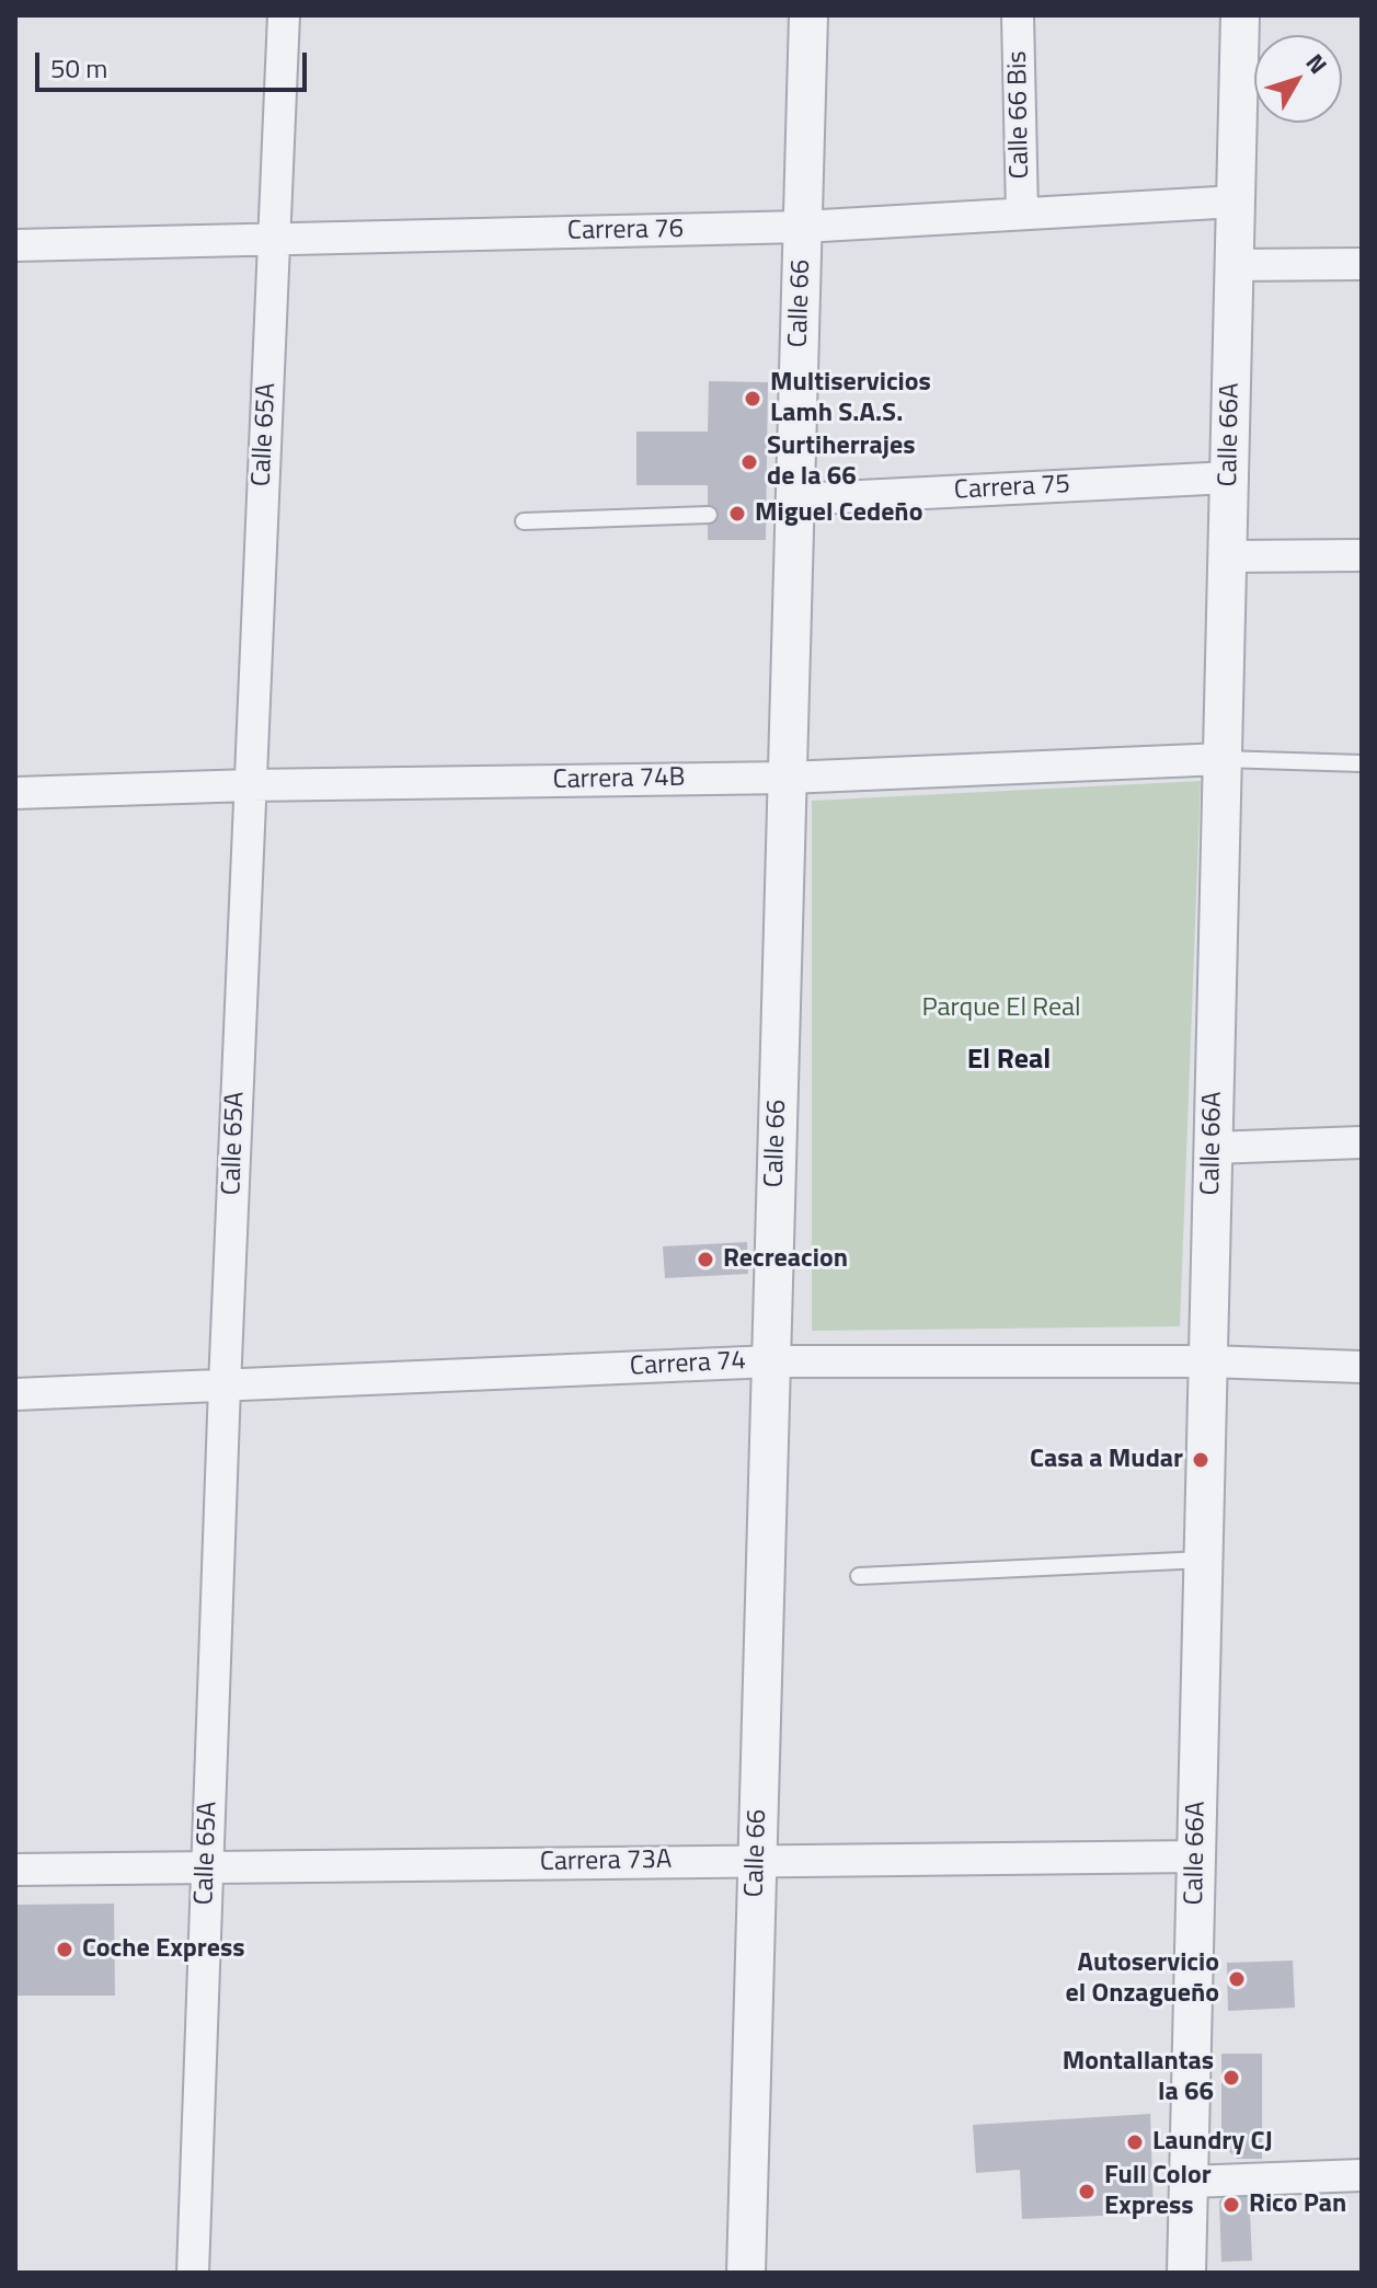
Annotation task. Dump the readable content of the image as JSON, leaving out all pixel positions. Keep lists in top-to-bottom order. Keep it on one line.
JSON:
{"streets":{"street":["Calle 66 Bis","Carrera 76","Calle 66","Calle 65A","Calle 66A","Carrera 75","Carrera 74B","Carrera 74","Carrera 73A"]},"crossings":[["Calle 66 Bis","Carrera 76"],["Carrera 76","Calle 66"],["Carrera 76","Calle 65A"],["Carrera 76","Calle 66A"],["Calle 66","Carrera 75"],["Calle 66","Carrera 74B"],["Calle 66","Carrera 74"],["Calle 66","Carrera 73A"],["Calle 65A","Carrera 74B"],["Calle 65A","Carrera 74"],["Calle 65A","Carrera 73A"],["Calle 66A","Carrera 75"],["Calle 66A","Carrera 74B"],["Calle 66A","Carrera 74"],["Calle 66A","Carrera 73A"]],"districts":["El Real"],"parks":["Parque El Real"],"places":["Multiservicios Lamh S.A.S.","Surtiherrajes de la 66","Miguel Cedeño","Recreacion","Casa a Mudar","Coche Express","Autoservicio el Onzagueño","Montallantas la 66","Laundry CJ","Full Color Express","Rico Pan"],"scale_bar":"50 m","north":"top right"}
